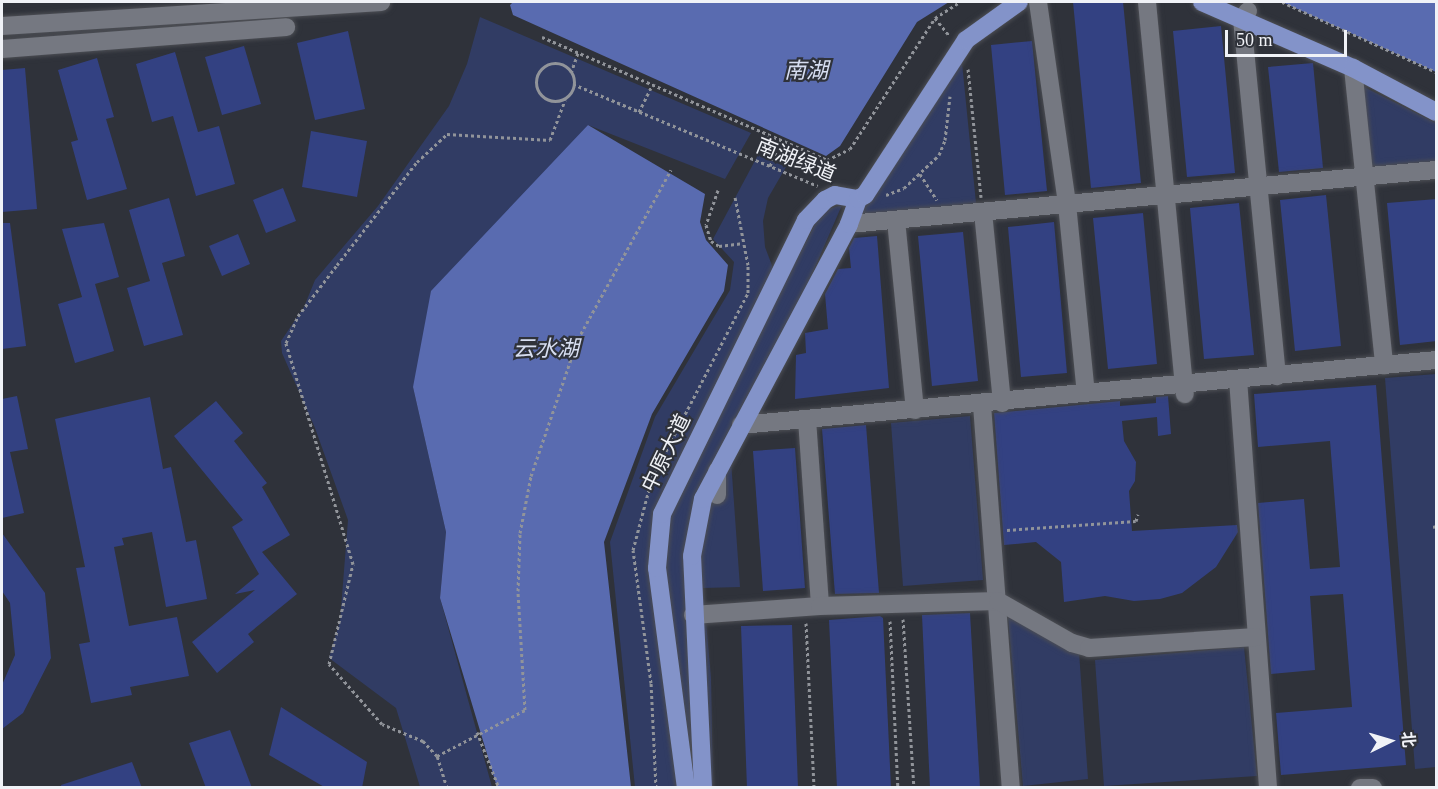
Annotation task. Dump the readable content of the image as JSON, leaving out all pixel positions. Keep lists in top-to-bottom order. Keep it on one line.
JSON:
{"streets":{"main road":["中原大道"],"path":["南湖绿道"]},"crossings":[["南湖绿道","中原大道"]],"water":["南湖","云水湖"],"scale_bar":"50 m","north":"right"}
